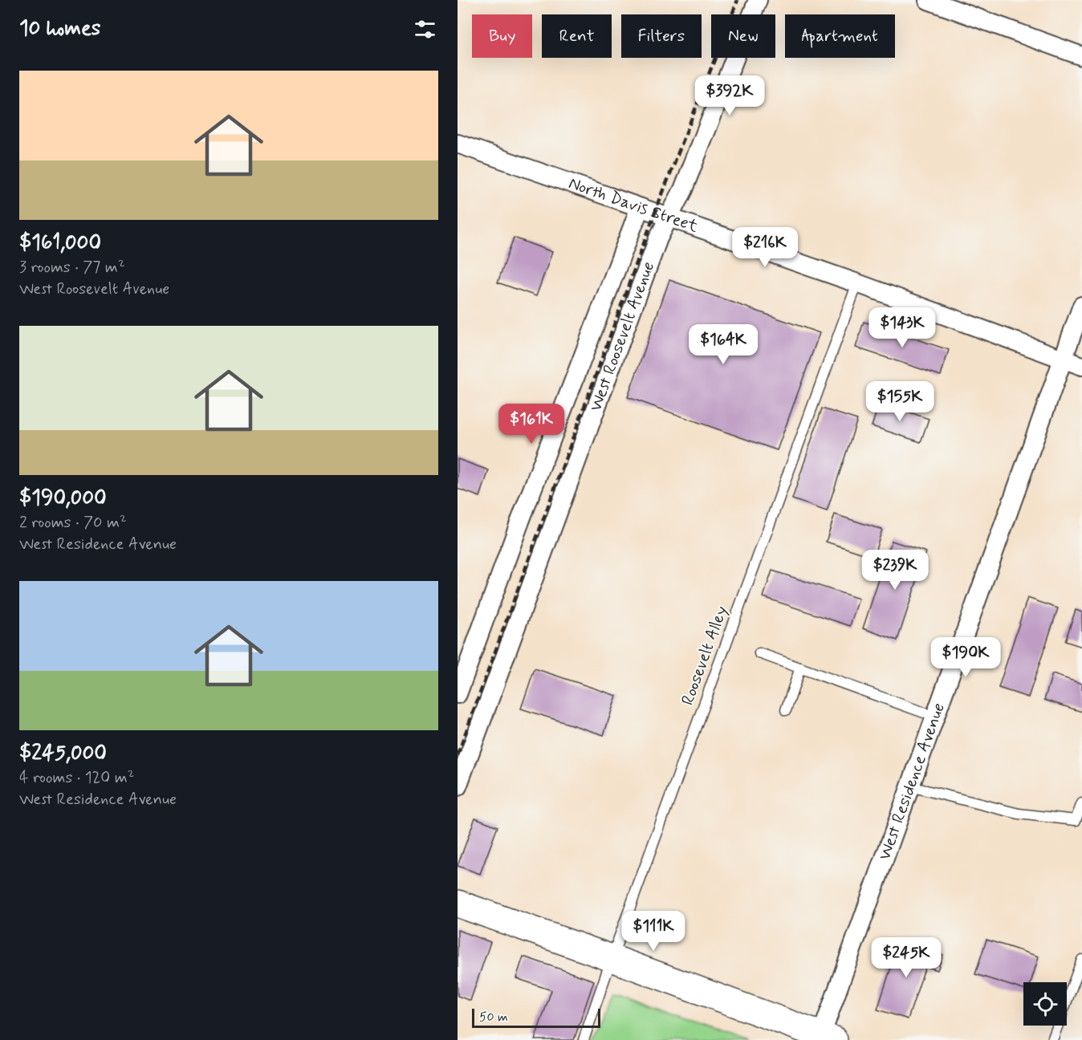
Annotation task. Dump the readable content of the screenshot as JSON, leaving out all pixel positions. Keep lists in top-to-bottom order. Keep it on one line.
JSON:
{"streets":{"street":["North Davis Street","West Roosevelt Avenue","West Residence Avenue"],"lane":["Roosevelt Alley"]},"crossings":[["North Davis Street","West Roosevelt Avenue"],["North Davis Street","Roosevelt Alley"],["North Davis Street","West Residence Avenue"]],"scale_bar":"50 m","page":{"heading":"10 homes","chip":["Buy","Rent","Filters","New","Apartment"],"list":[{"name":"$161,000","note":"3 rooms · 77 m² · West Roosevelt Avenue"},{"name":"$190,000","note":"2 rooms · 70 m² · West Residence Avenue"},{"name":"$245,000","note":"4 rooms · 120 m² · West Residence Avenue"}],"price":["$392K","$216K","$143K","$164K","$155K","$161K","$239K","$190K","$111K","$245K"],"scale":"50 m"}}
